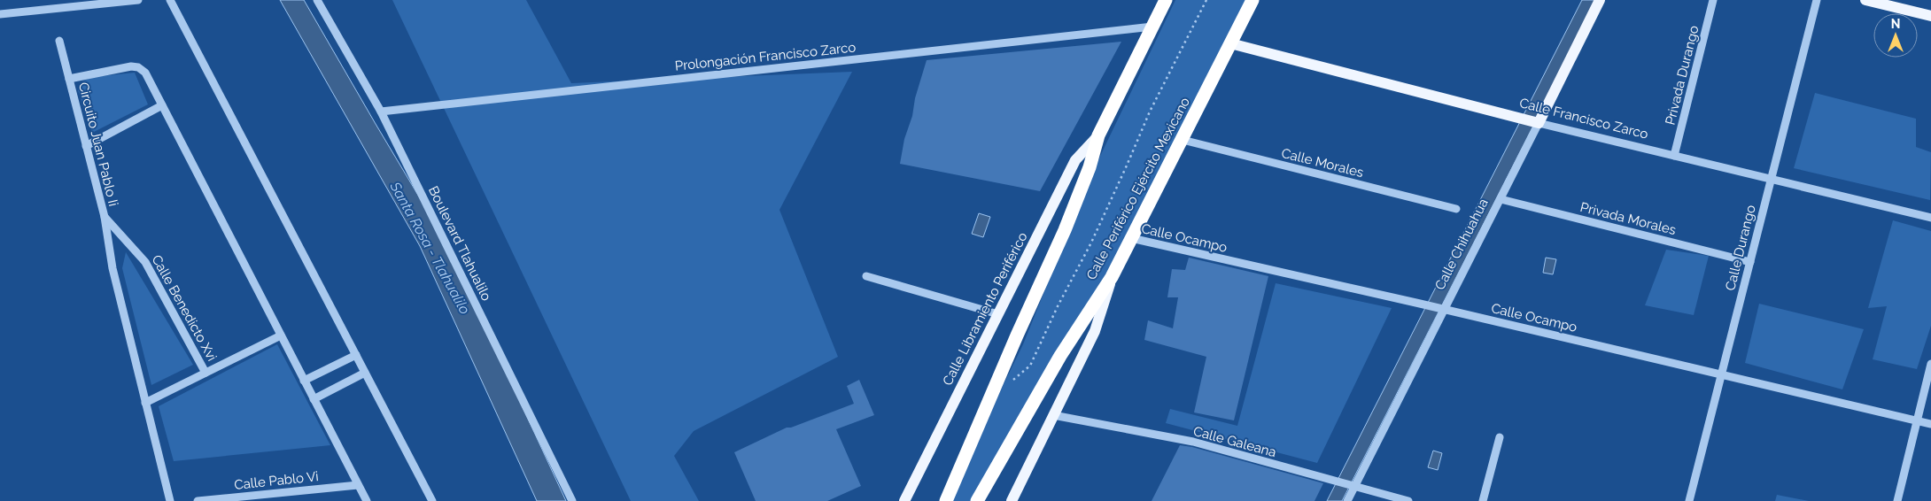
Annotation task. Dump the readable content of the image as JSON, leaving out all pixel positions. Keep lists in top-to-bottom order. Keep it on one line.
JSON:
{"streets":{"highway":["Calle Periférico Ejército Mexicano"],"main road":["Calle Francisco Zarco","Calle Chihuahua","Calle Libramiento Periférico"],"street":["Prolongación Francisco Zarco","Privada Durango","Circuito Juan Pablo Ii","Calle Morales","Privada Morales","Calle Ocampo","Boulevard Tlahualilo","Calle Durango","Calle Benedicto Xvi","Calle Galeana","Calle Pablo Vi"]},"crossings":[["Prolongación Francisco Zarco","Boulevard Tlahualilo"],["Privada Durango","Calle Francisco Zarco"],["Calle Francisco Zarco","Calle Periférico Ejército Mexicano"],["Calle Francisco Zarco","Calle Chihuahua"],["Calle Francisco Zarco","Calle Durango"],["Circuito Juan Pablo Ii","Calle Benedicto Xvi"],["Circuito Juan Pablo Ii","Calle Pablo Vi"],["Calle Morales","Calle Periférico Ejército Mexicano"],["Calle Periférico Ejército Mexicano","Calle Ocampo"],["Privada Morales","Calle Chihuahua"],["Privada Morales","Calle Durango"],["Calle Ocampo","Calle Chihuahua"],["Calle Ocampo","Calle Durango"],["Calle Chihuahua","Calle Galeana"]],"water":["Santa Rosa - Tlahualilo"],"north":"top"}
